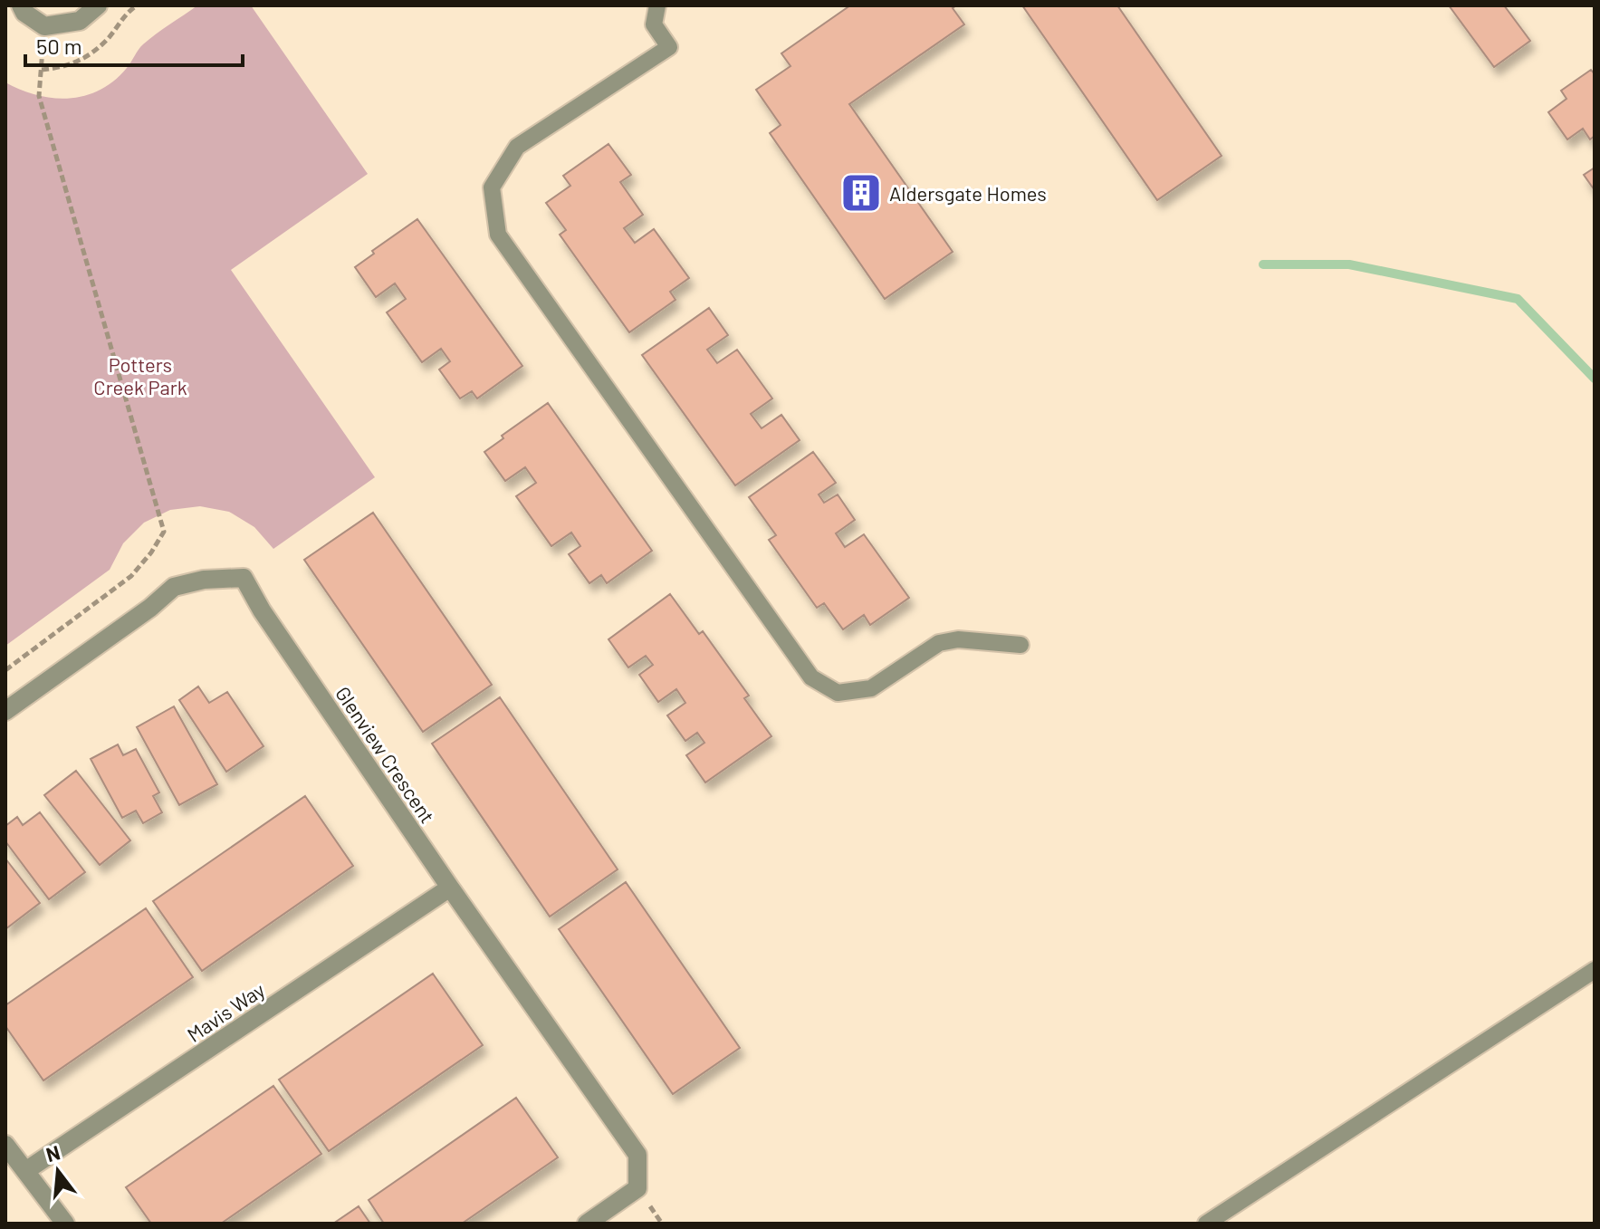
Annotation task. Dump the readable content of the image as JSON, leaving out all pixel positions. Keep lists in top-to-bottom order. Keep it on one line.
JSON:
{"streets":{"street":["Glenview Crescent","Mavis Way"]},"crossings":[["Glenview Crescent","Mavis Way"]],"parks":["Potters Creek Park"],"places":{"building":["Aldersgate Homes"]},"scale_bar":"50 m","north":"top"}
